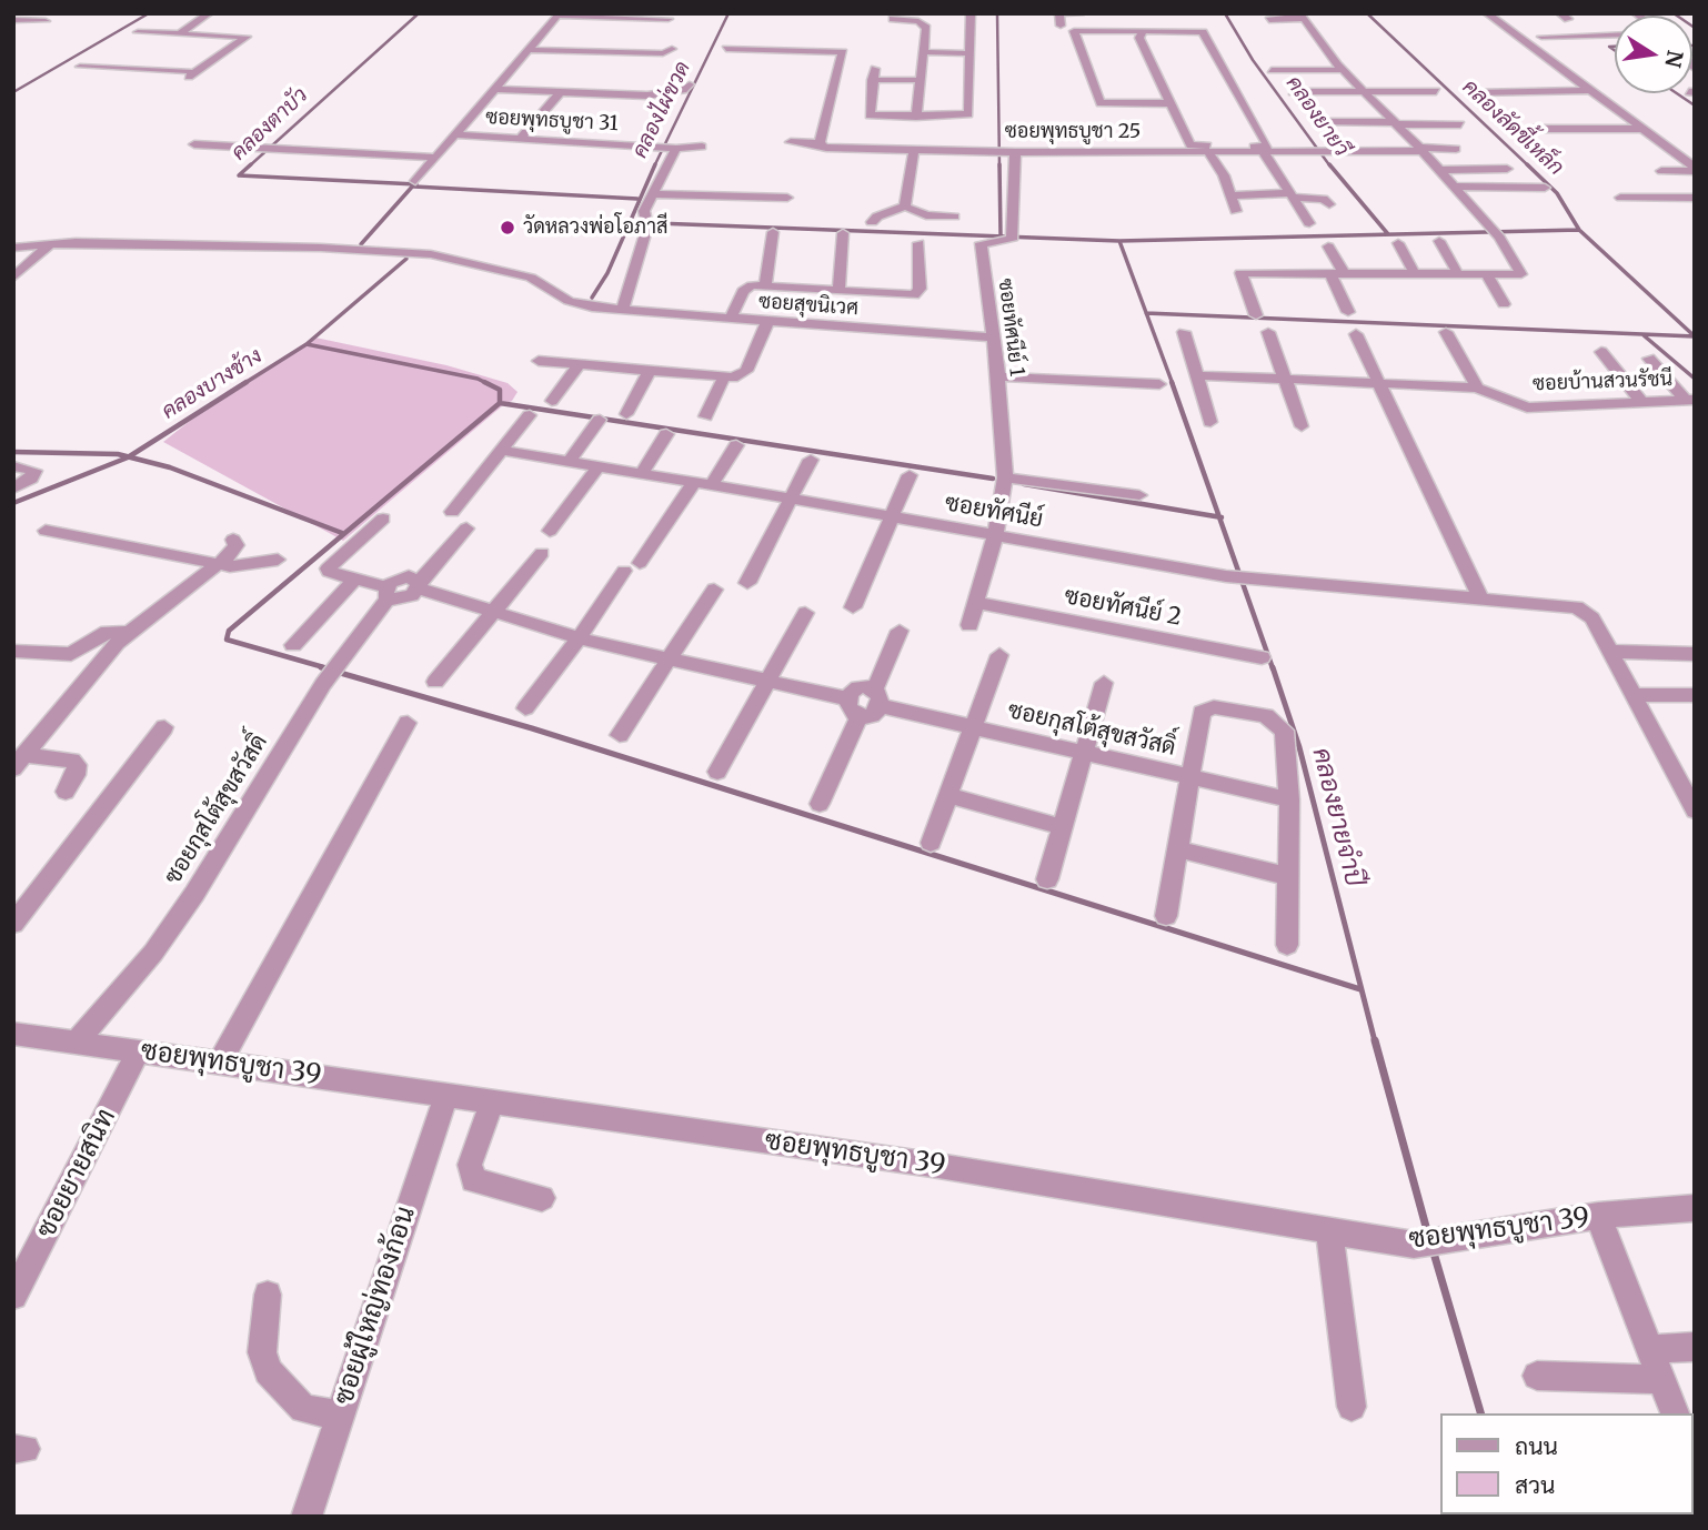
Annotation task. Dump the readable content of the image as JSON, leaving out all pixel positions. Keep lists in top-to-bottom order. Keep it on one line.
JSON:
{"streets":{"street":["ซอยพุทธบูชา 31","ซอยพุทธบูชา 25","ซอยสุขนิเวศ","ซอยทัศนีย์ 1","ซอยบ้านสวนรัชนี","ซอยทัศนีย์","ซอยทัศนีย์ 2","ซอยกุสโต้สุขสวัสดิ์","ซอยพุทธบูชา 39","ซอยยายสนิท","ซอยผู้ใหญ่ทองก้อน"]},"crossings":[["ซอยพุทธบูชา 25","ซอยทัศนีย์ 1"],["ซอยสุขนิเวศ","ซอยทัศนีย์ 1"],["ซอยทัศนีย์ 1","ซอยทัศนีย์"],["ซอยกุสโต้สุขสวัสดิ์","ซอยพุทธบูชา 39"],["ซอยพุทธบูชา 39","ซอยยายสนิท"],["ซอยพุทธบูชา 39","ซอยผู้ใหญ่ทองก้อน"]],"water":["คลองไผ่ขวด","คลองยายวี","คลองตาบัว","คลองลัดขี้เหล็ก","คลองบางช้าง","คลองยายจำปี"],"places":["วัดหลวงพ่อโอภาสี"],"legend":["ถนน","สวน"],"north":"right"}
